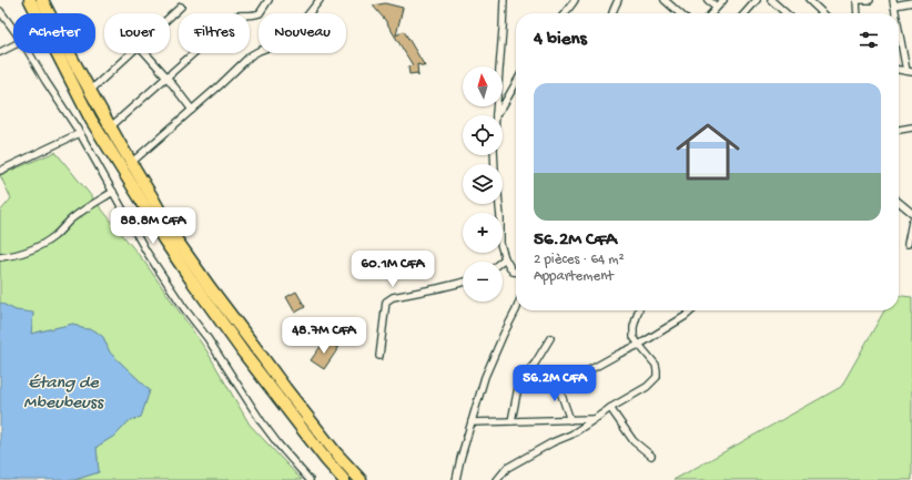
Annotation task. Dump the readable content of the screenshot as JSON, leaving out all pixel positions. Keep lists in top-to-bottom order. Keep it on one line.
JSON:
{"water":["Étang de Mbeubeuss"],"north":"top","page":{"chip":["Acheter","Louer","Filtres","Nouveau"],"heading":"4 biens","map_buttons":["+","−"],"list":[{"name":"56.2M CFA","note":"2 pièces · 64 m² · Appartement"}],"price":["88.8M CFA","60.1M CFA","48.7M CFA","56.2M CFA"]}}
